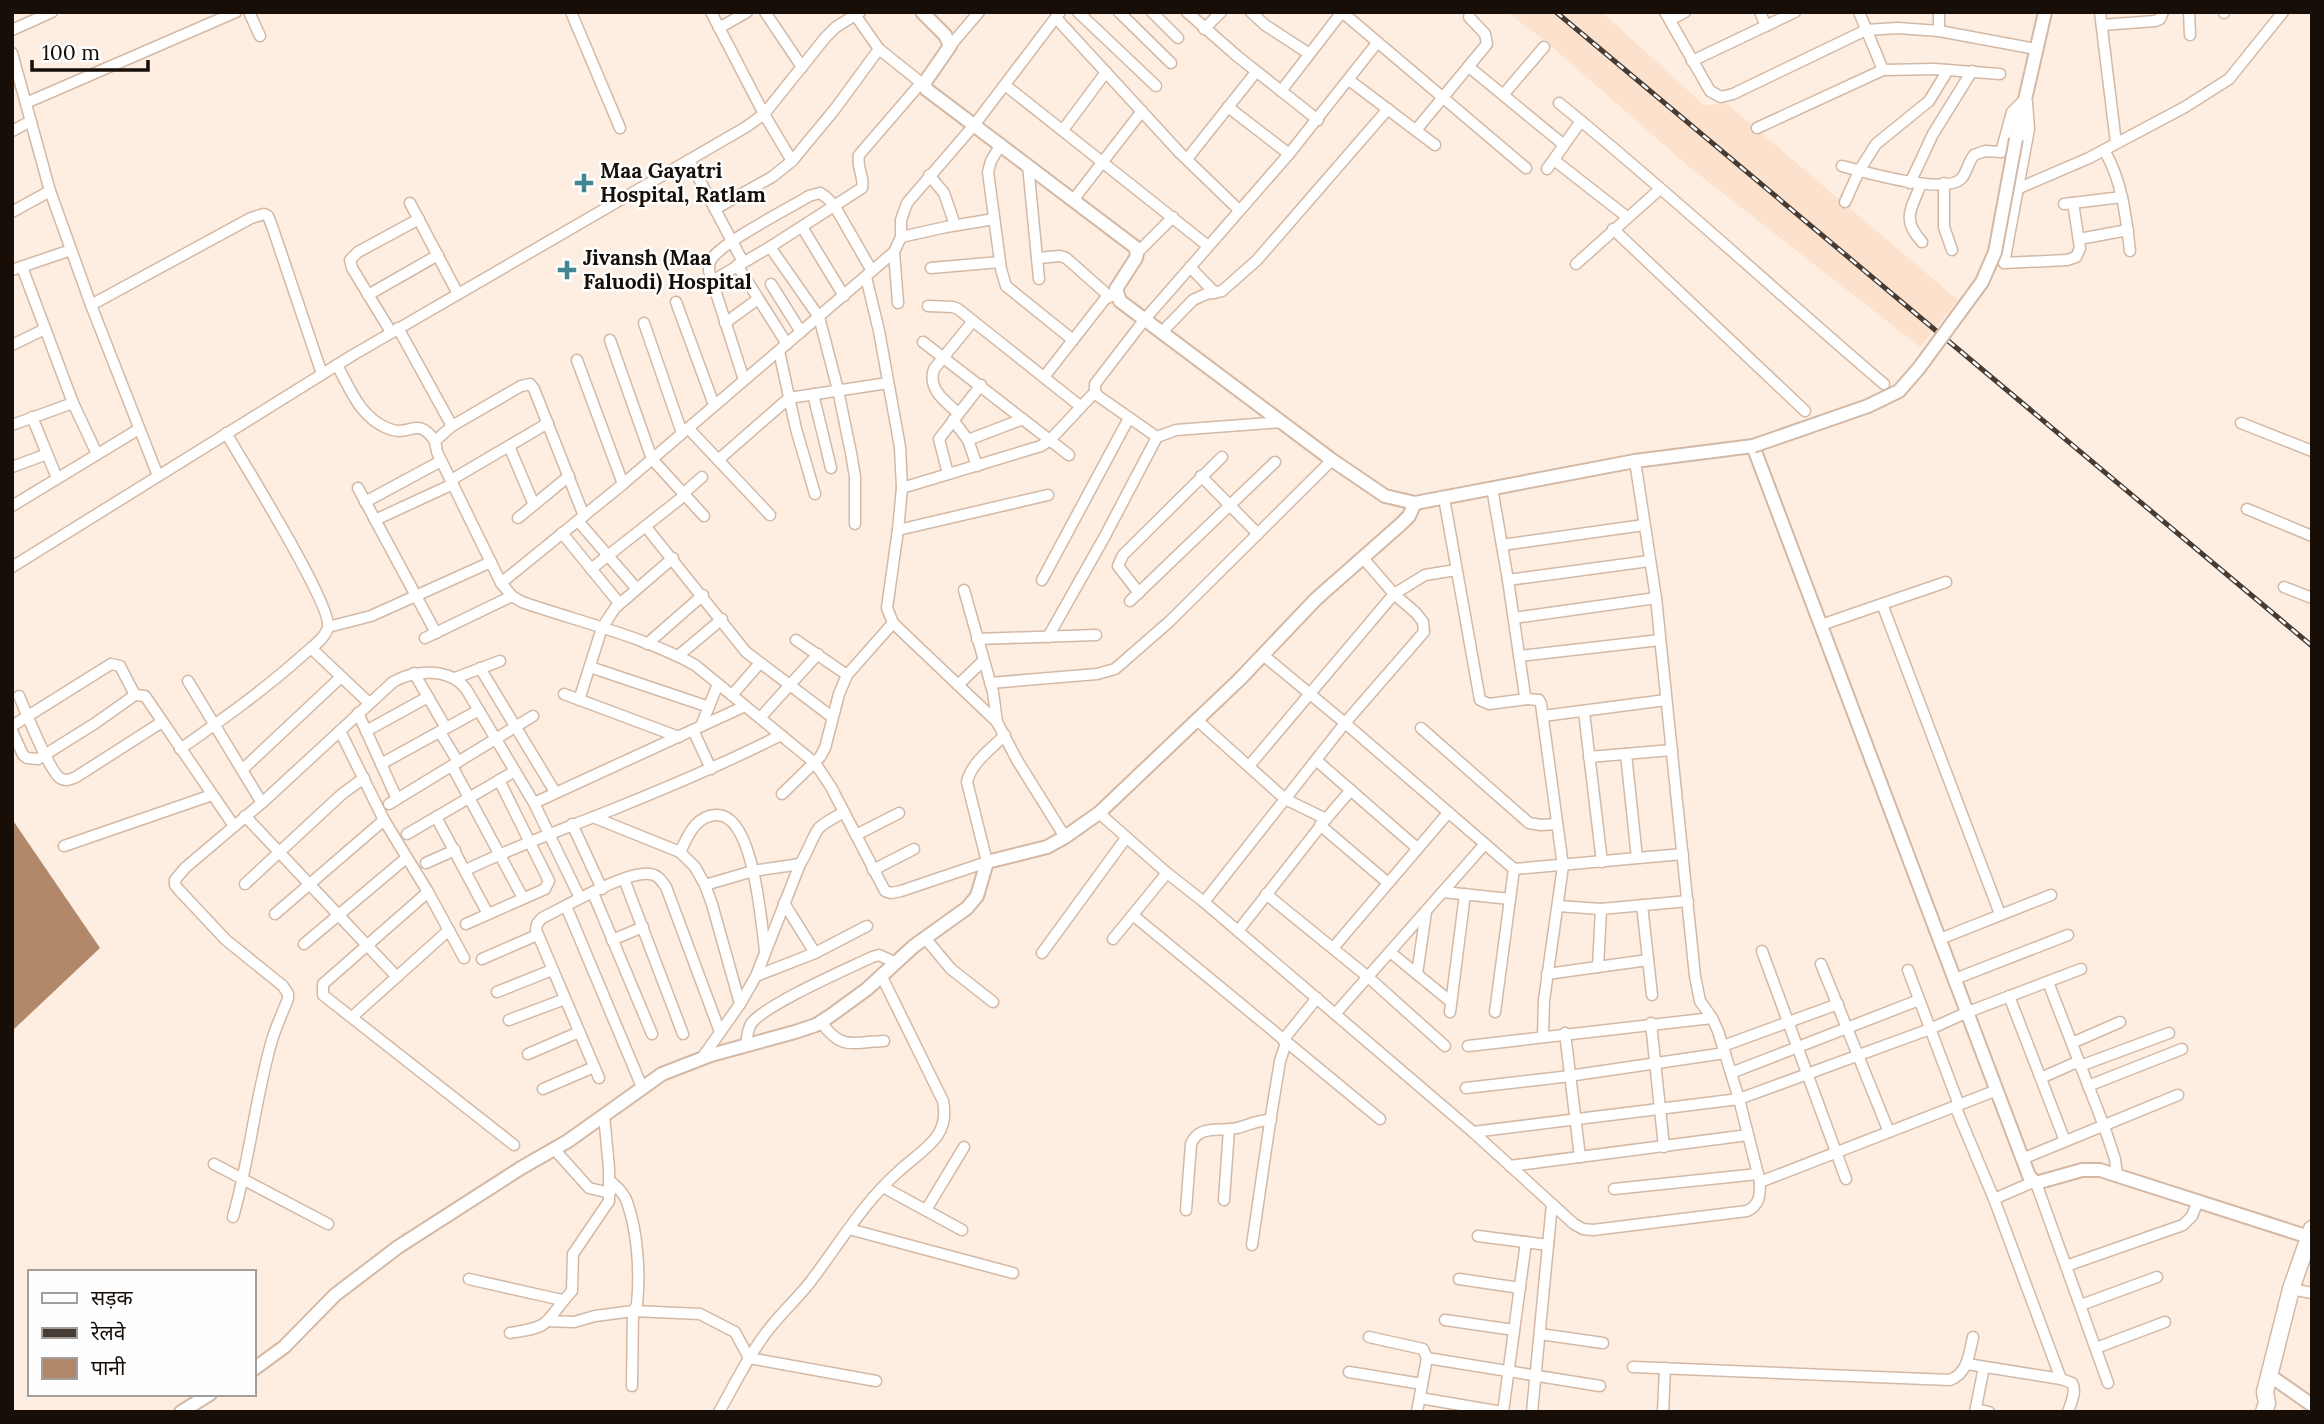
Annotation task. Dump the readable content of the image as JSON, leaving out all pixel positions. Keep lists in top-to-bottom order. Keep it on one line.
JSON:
{"places":{"health":["Maa Gayatri Hospital, Ratlam","Jivansh (Maa Faluodi) Hospital"]},"legend":["सड़क","रेलवे","पानी"],"scale_bar":"100 m"}
